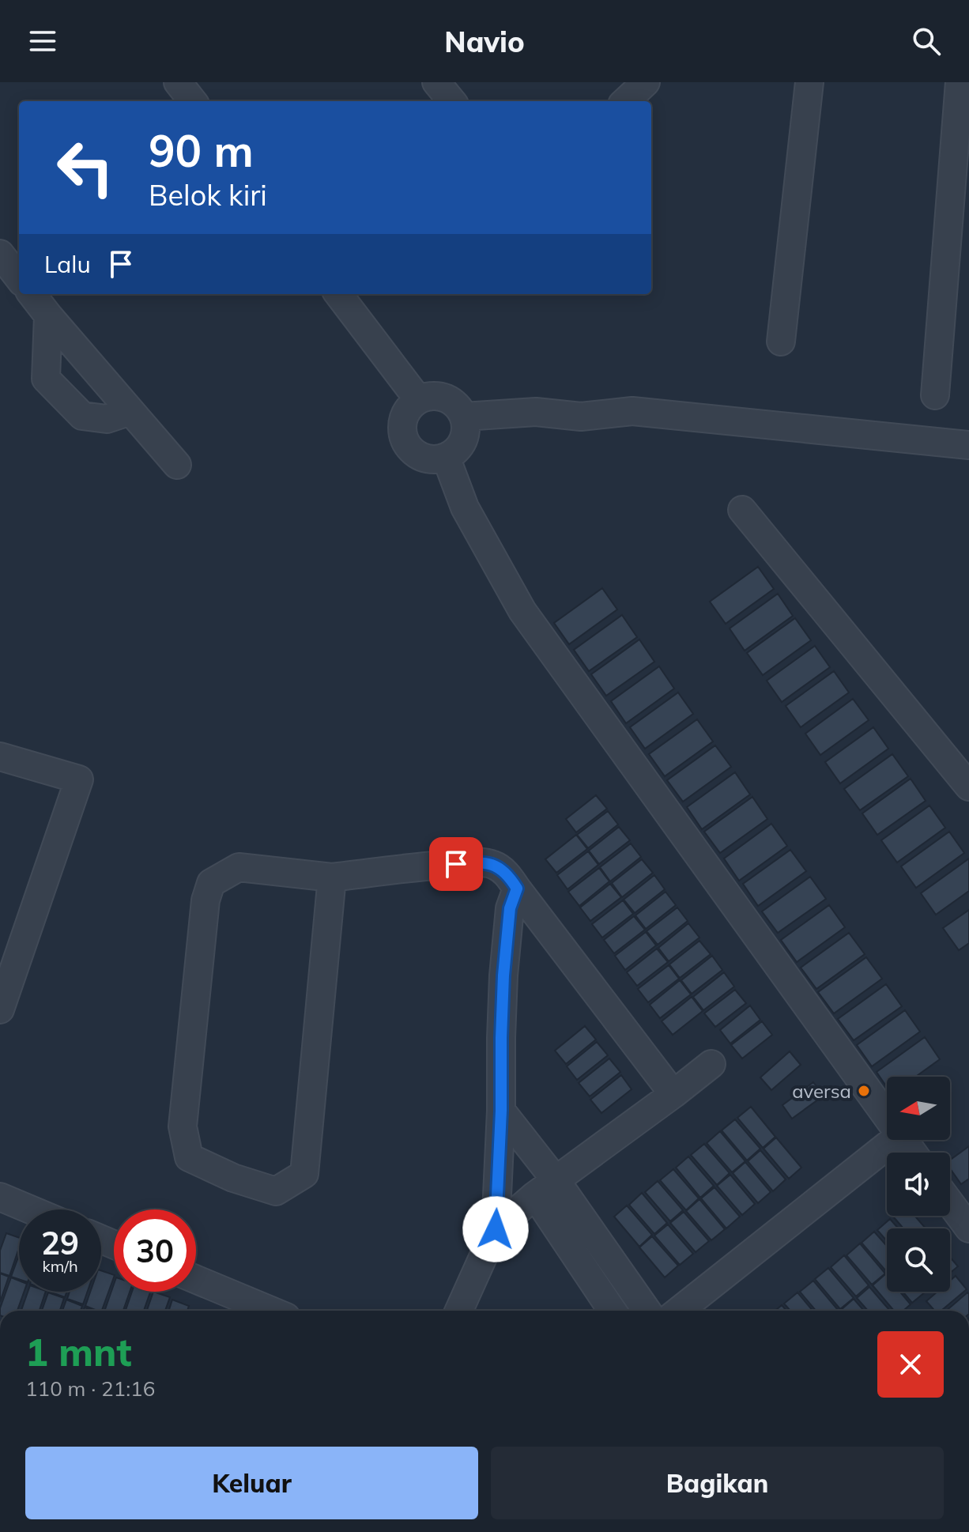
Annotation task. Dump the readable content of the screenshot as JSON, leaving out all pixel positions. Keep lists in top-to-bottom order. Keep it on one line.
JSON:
{"places":["aversa"],"north":"left","page":{"header":"Navio","turn":["90 m","Belok kiri"],"then":"Lalu","speed":"29 km/h","limit":"30","heading":["1 mnt","110 m · 21:16"],"buttons":["Keluar","Bagikan"]}}
